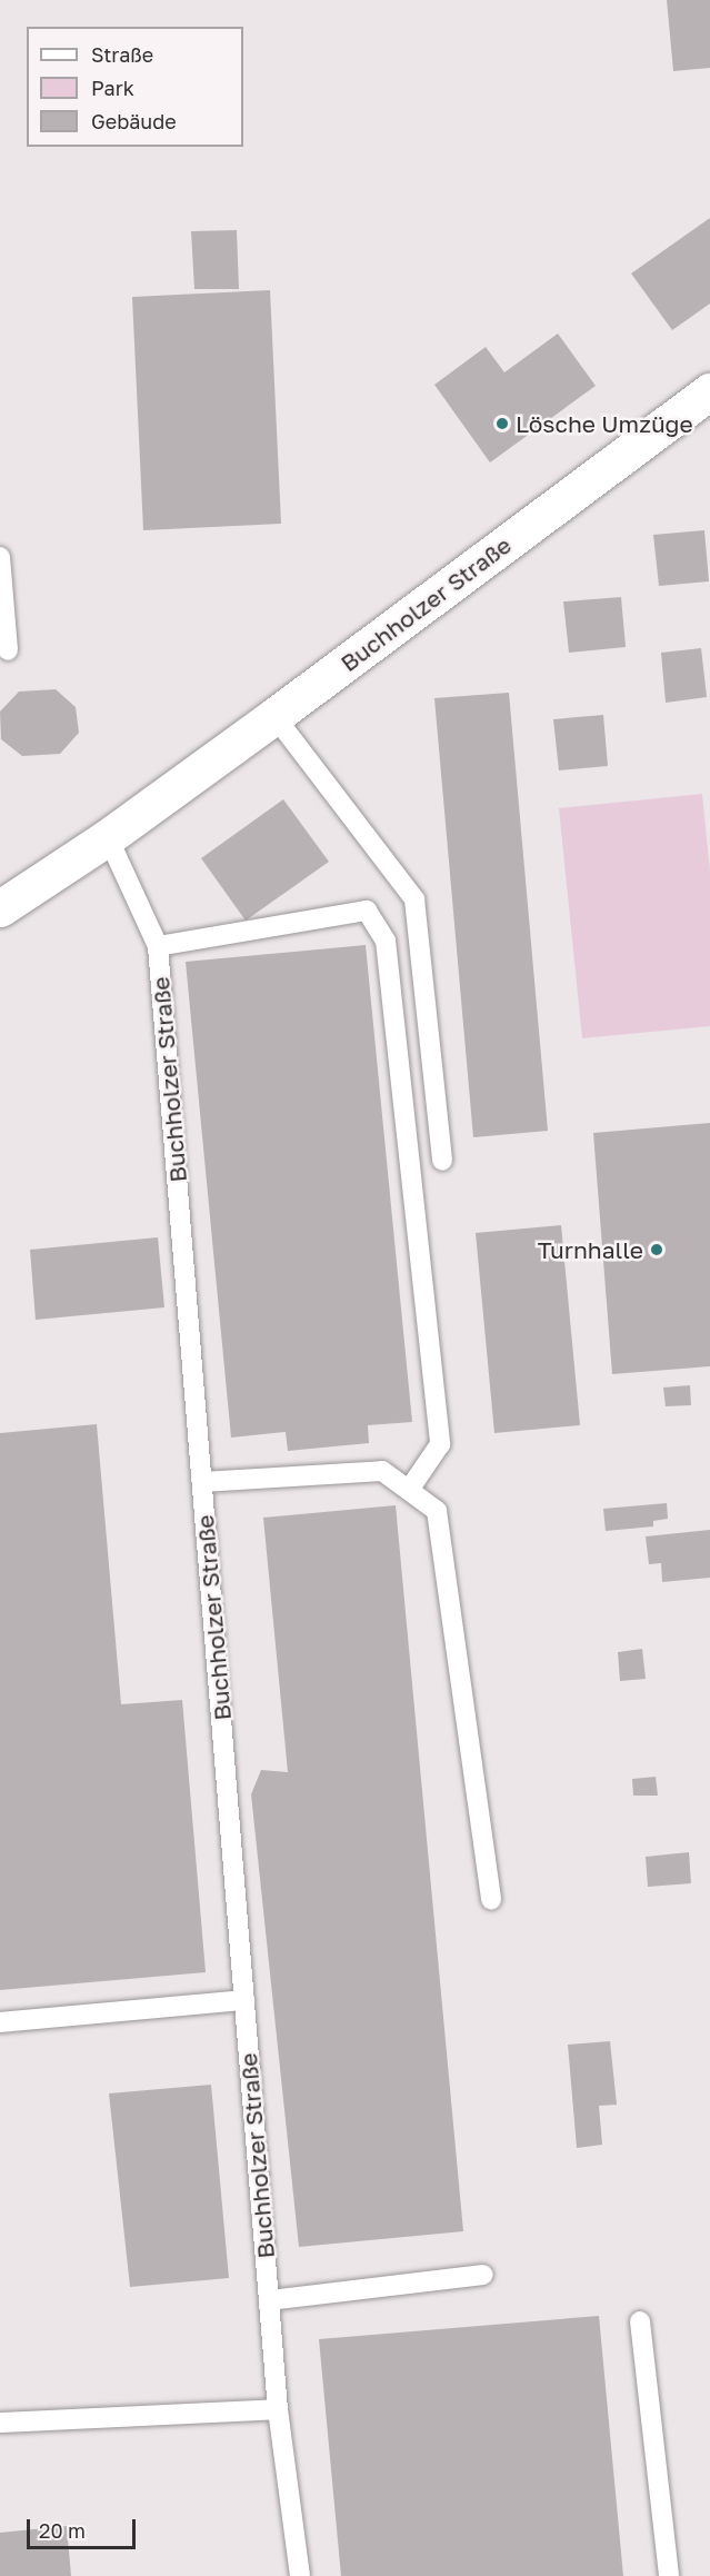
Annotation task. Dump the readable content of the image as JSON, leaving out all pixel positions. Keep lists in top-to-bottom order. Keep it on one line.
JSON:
{"streets":{"street":["Buchholzer Straße"]},"places":["Lösche Umzüge","Turnhalle"],"legend":["Straße","Park","Gebäude"],"scale_bar":"20 m"}
